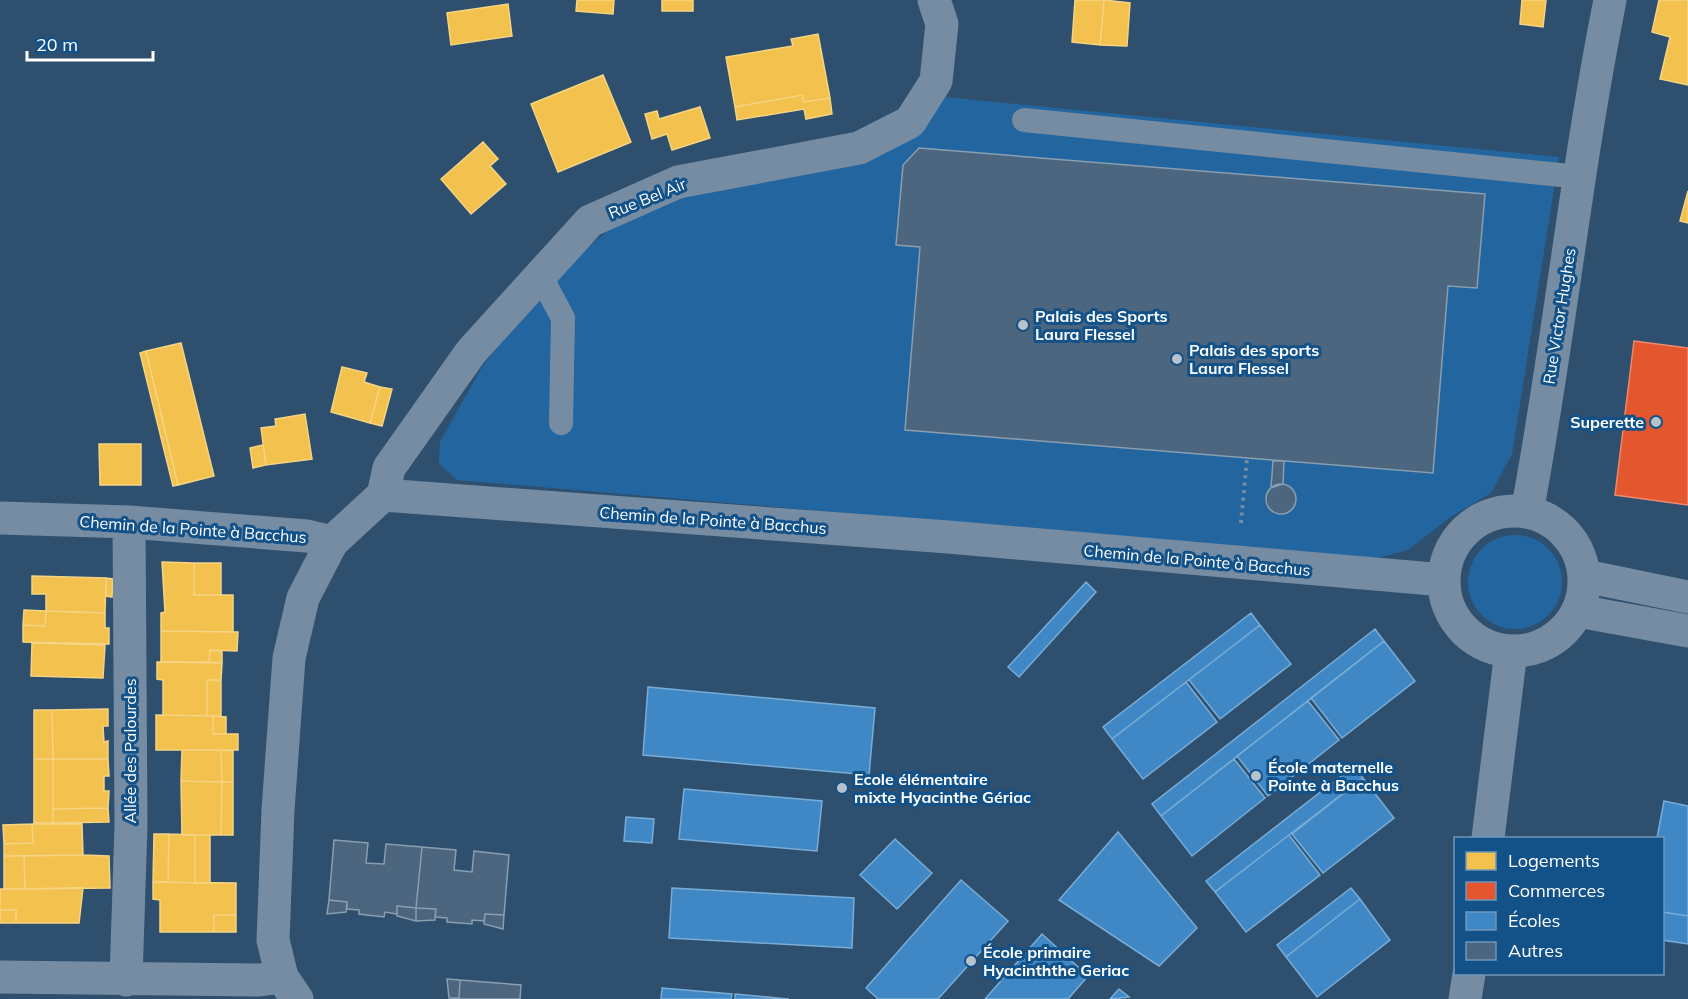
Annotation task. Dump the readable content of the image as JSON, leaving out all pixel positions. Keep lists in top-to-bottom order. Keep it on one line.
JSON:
{"streets":{"street":["Rue Bel Air","Rue Victor Hughes","Chemin de la Pointe à Bacchus","Allée des Palourdes"]},"crossings":[["Rue Bel Air","Chemin de la Pointe à Bacchus"],["Rue Victor Hughes","Chemin de la Pointe à Bacchus"],["Chemin de la Pointe à Bacchus","Allée des Palourdes"]],"places":["Palais des Sports Laura Flessel","Palais des sports Laura Flessel","Superette","École maternelle Pointe à Bacchus","Ecole élémentaire mixte Hyacinthe Gériac","École primaire Hyacinththe Geriac"],"legend":["Logements","Commerces","Écoles","Autres"],"scale_bar":"20 m"}
